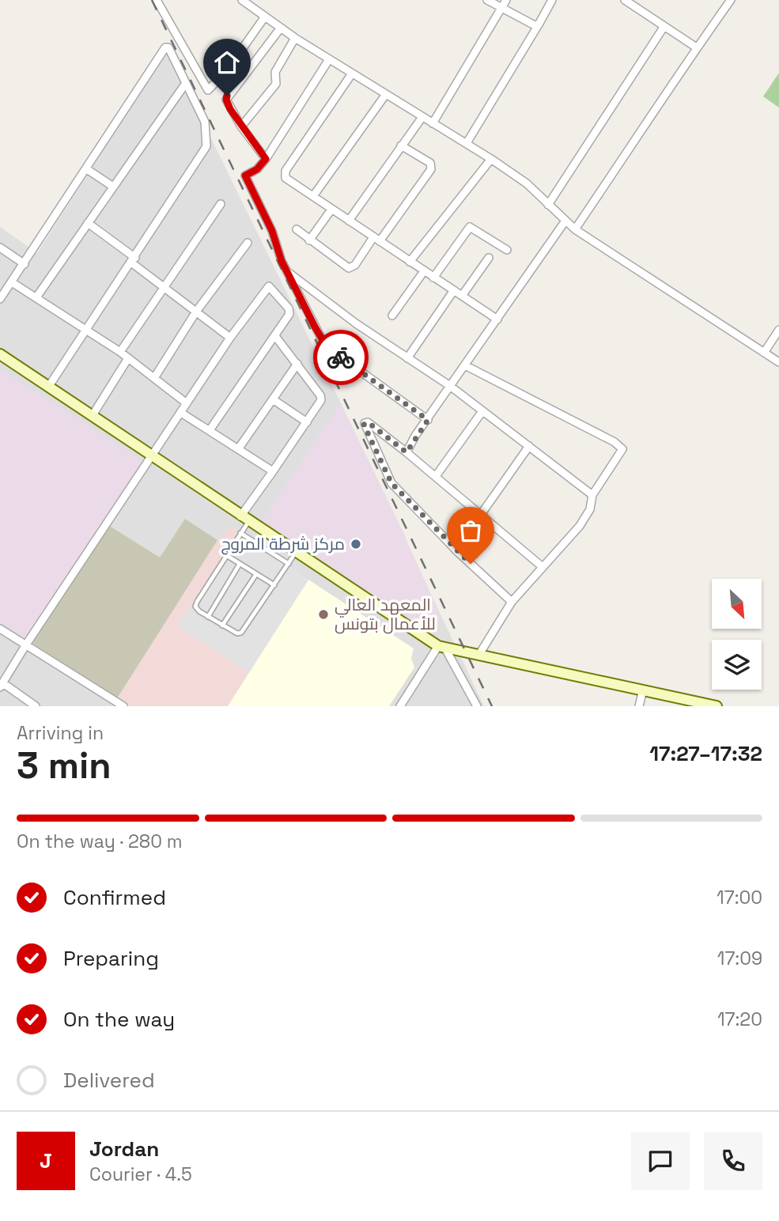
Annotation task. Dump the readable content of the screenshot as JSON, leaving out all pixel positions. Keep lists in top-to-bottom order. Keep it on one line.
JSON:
{"places":["مركز شرطة المروج","المعهد العالي للأعمال بتونس"],"north":"bottom right","page":{"heading":["3 min","Arriving in","17:27–17:32"],"panel":["Jordan","Courier · 4.5"],"bar":"On the way · 280 m","list":[["Confirmed","17:00"],["Preparing","17:09"],["On the way","17:20"],"Delivered"],"round":"J"}}
